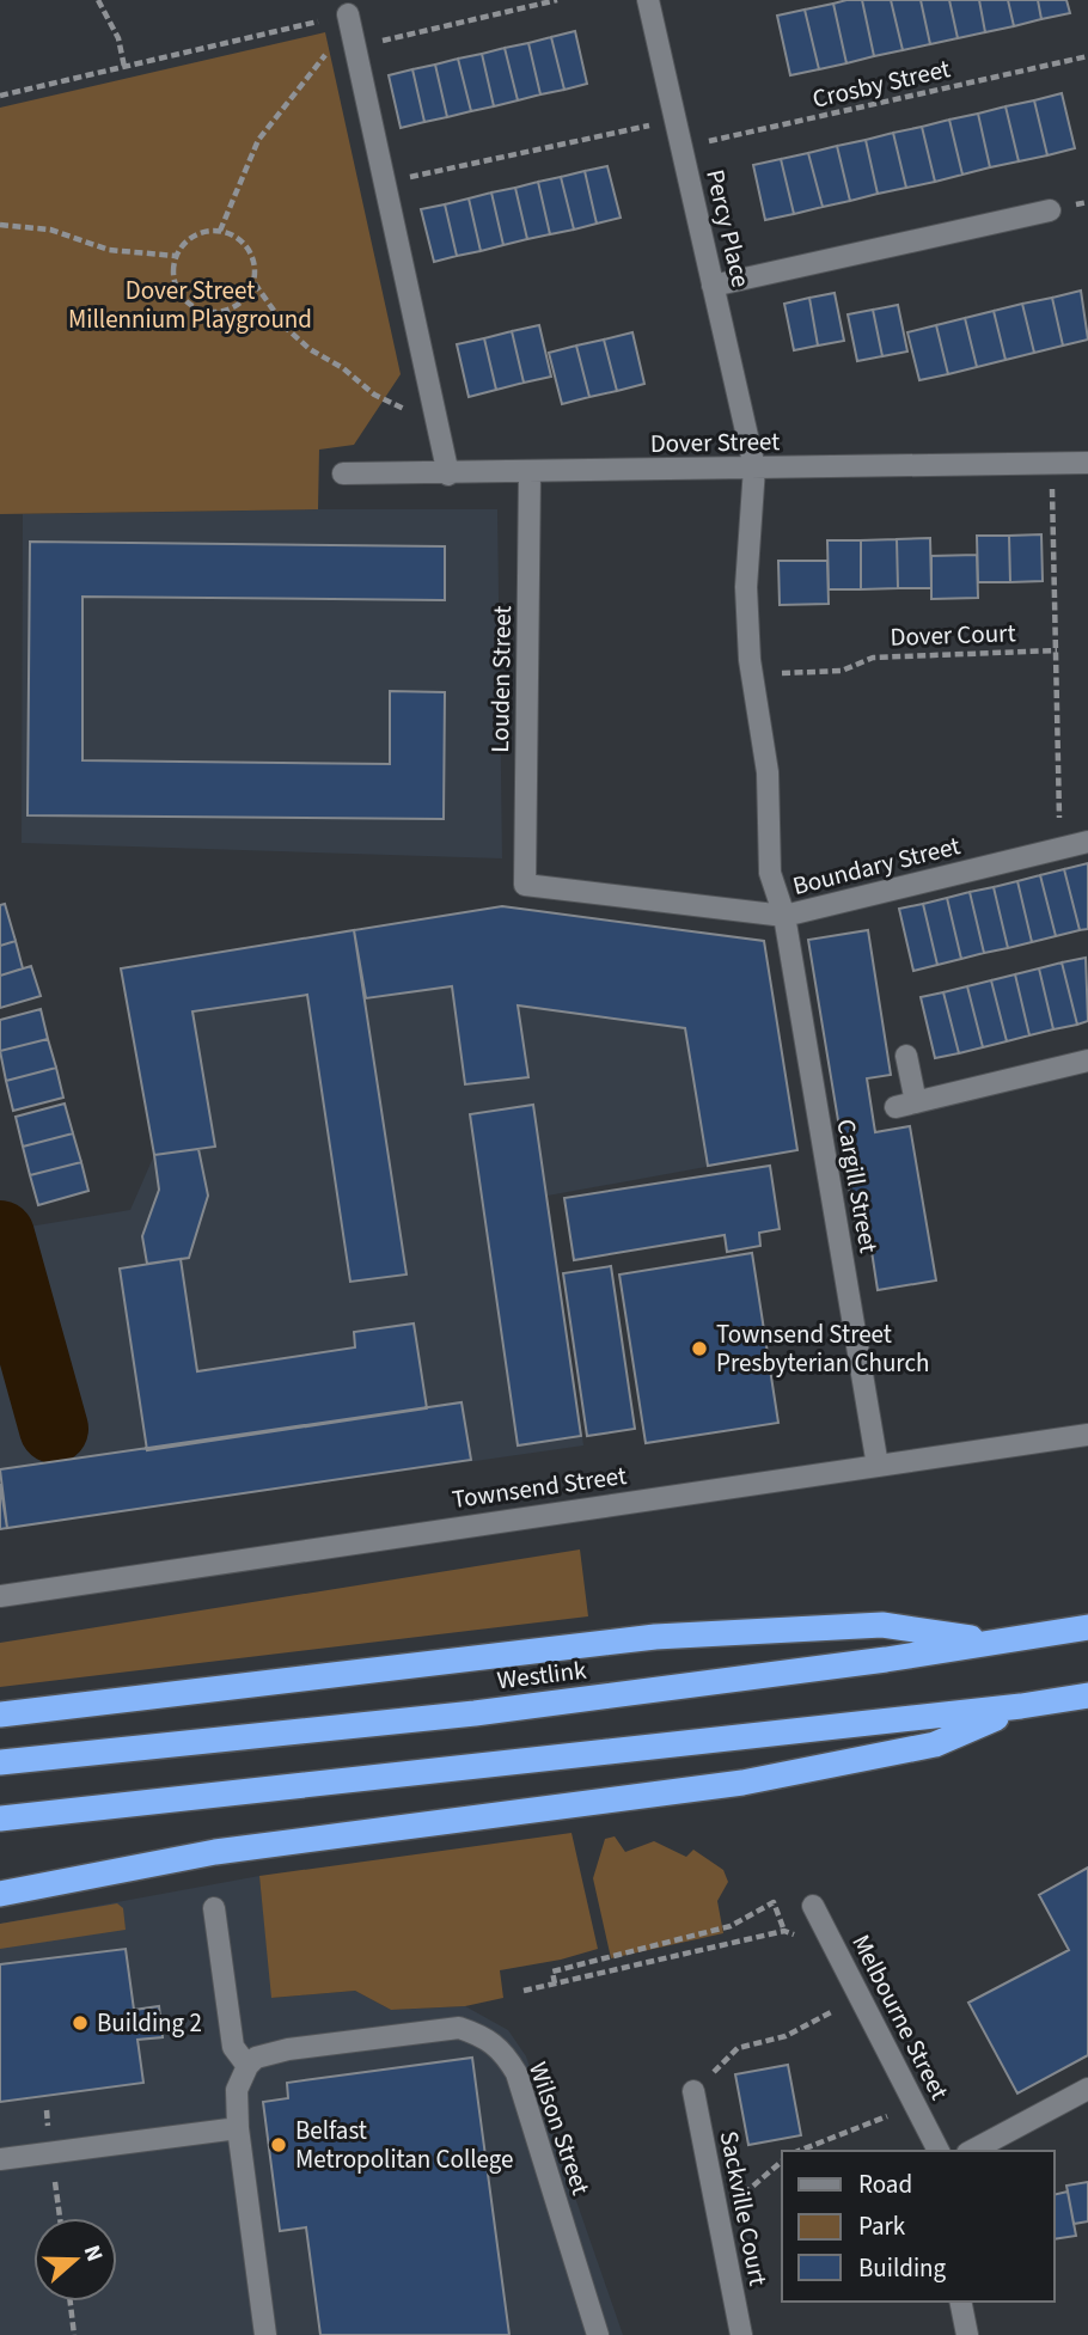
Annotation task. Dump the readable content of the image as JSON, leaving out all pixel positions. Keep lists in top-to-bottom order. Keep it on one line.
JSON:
{"streets":{"highway":["Westlink"],"street":["Percy Place","Dover Street","Louden Street","Boundary Street","Cargill Street","Townsend Street","Melbourne Street","Wilson Street","Sackville Court"],"path":["Crosby Street","Dover Court"]},"crossings":[["Crosby Street","Percy Place"],["Percy Place","Dover Street"],["Percy Place","Dover Court"],["Percy Place","Cargill Street"],["Dover Street","Louden Street"],["Dover Court","Cargill Street"],["Louden Street","Boundary Street"],["Boundary Street","Cargill Street"],["Cargill Street","Townsend Street"]],"parks":["Dover Street Millennium Playground"],"places":["Townsend Street Presbyterian Church","Building 2","Belfast Metropolitan College"],"legend":["Road","Park","Building"],"north":"right"}
